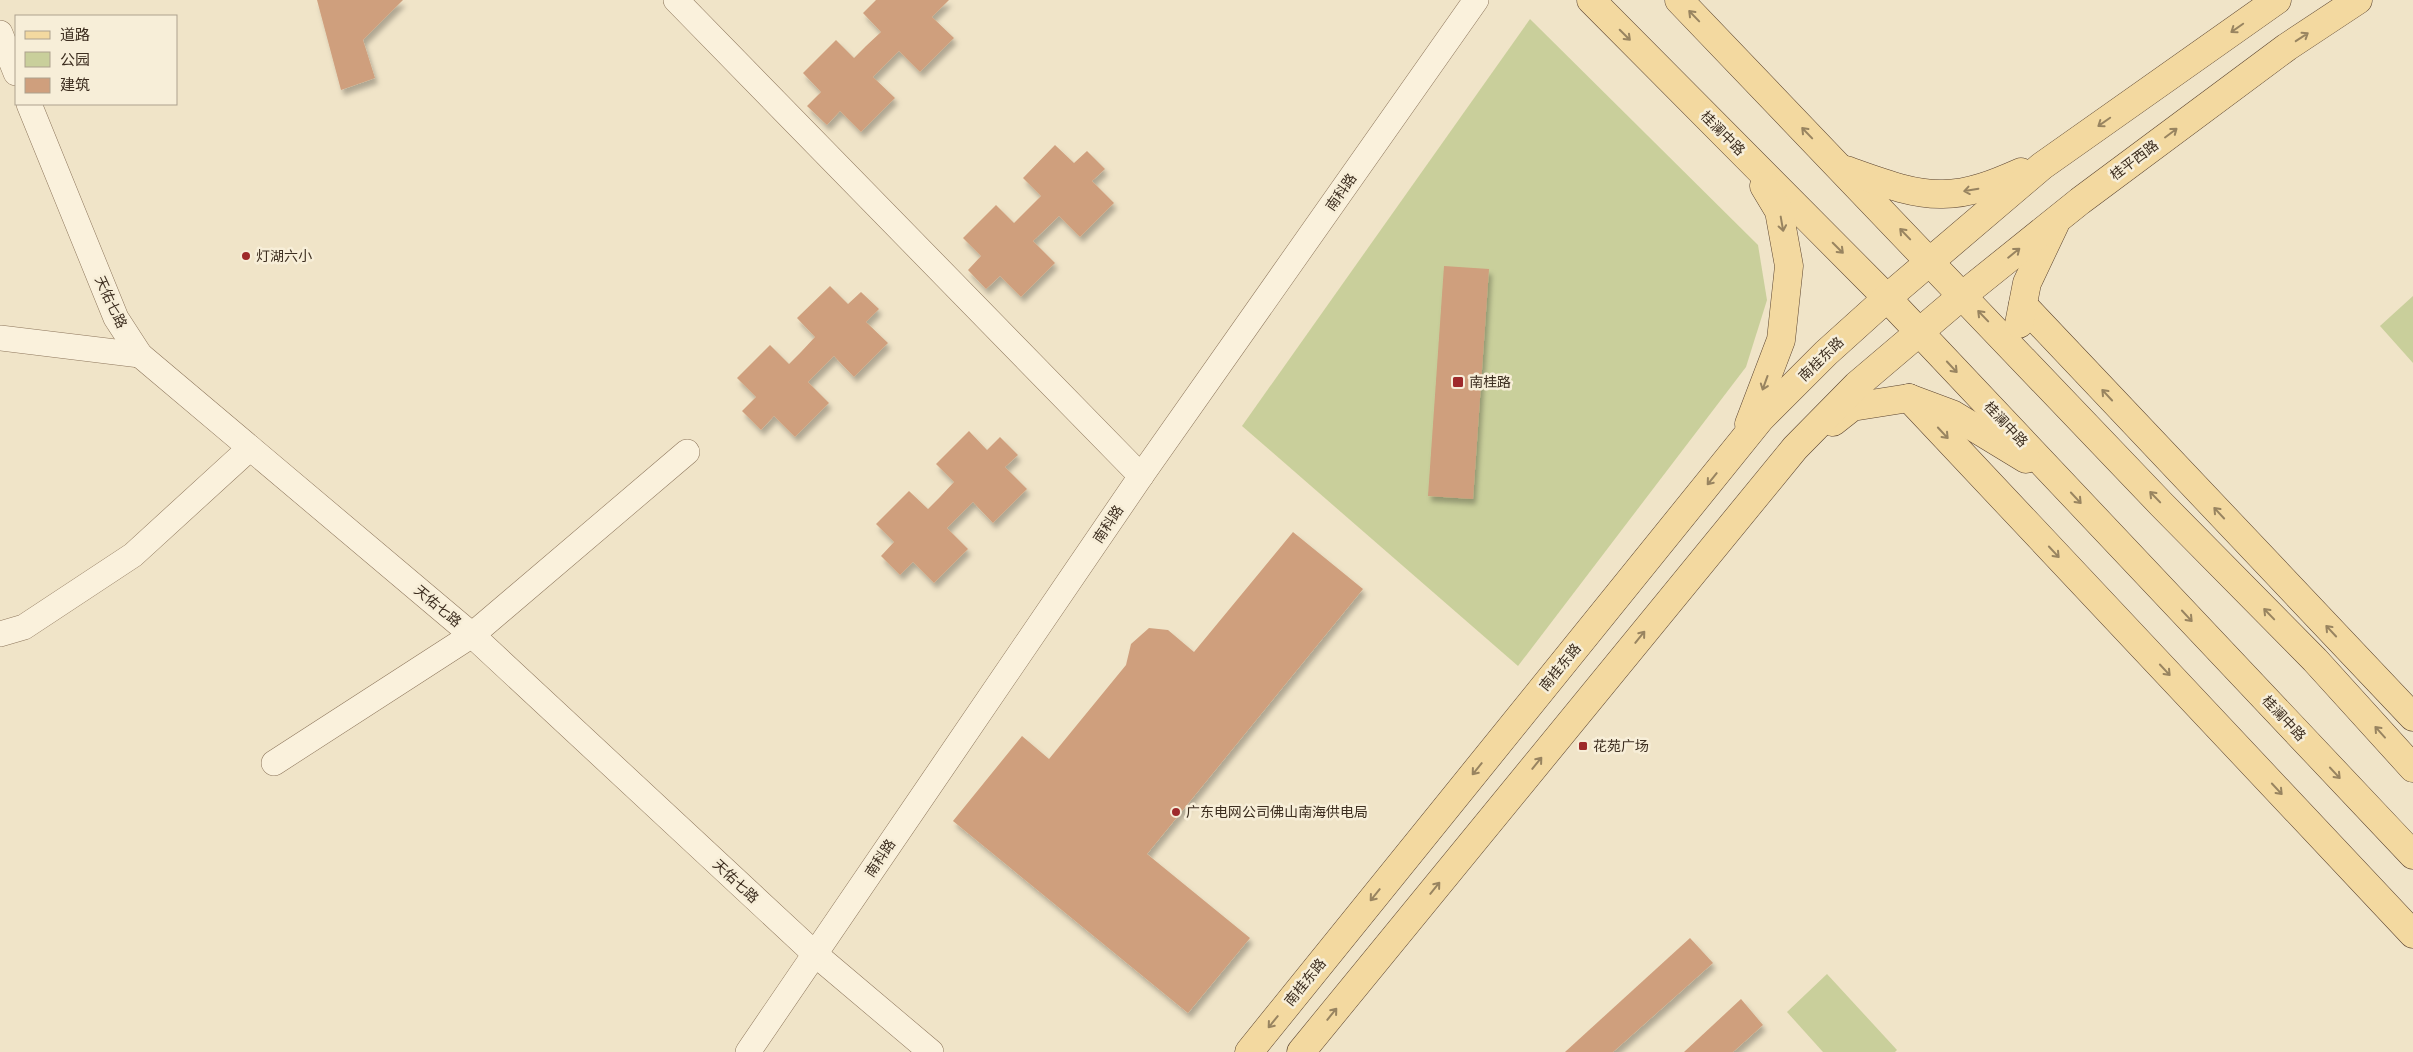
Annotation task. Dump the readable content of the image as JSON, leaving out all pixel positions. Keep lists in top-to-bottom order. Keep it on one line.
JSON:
{"streets":{"main road":["桂澜中路","桂平西路","南桂东路"],"street":["南科路","天佑七路"]},"crossings":[["桂澜中路","桂平西路"],["桂澜中路","南桂东路"],["南科路","天佑七路"]],"places":{"other":["灯湖六小","广东电网公司佛山南海供电局"],"transit":["南桂路","花苑广场"]},"legend":["道路","公园","建筑"]}
